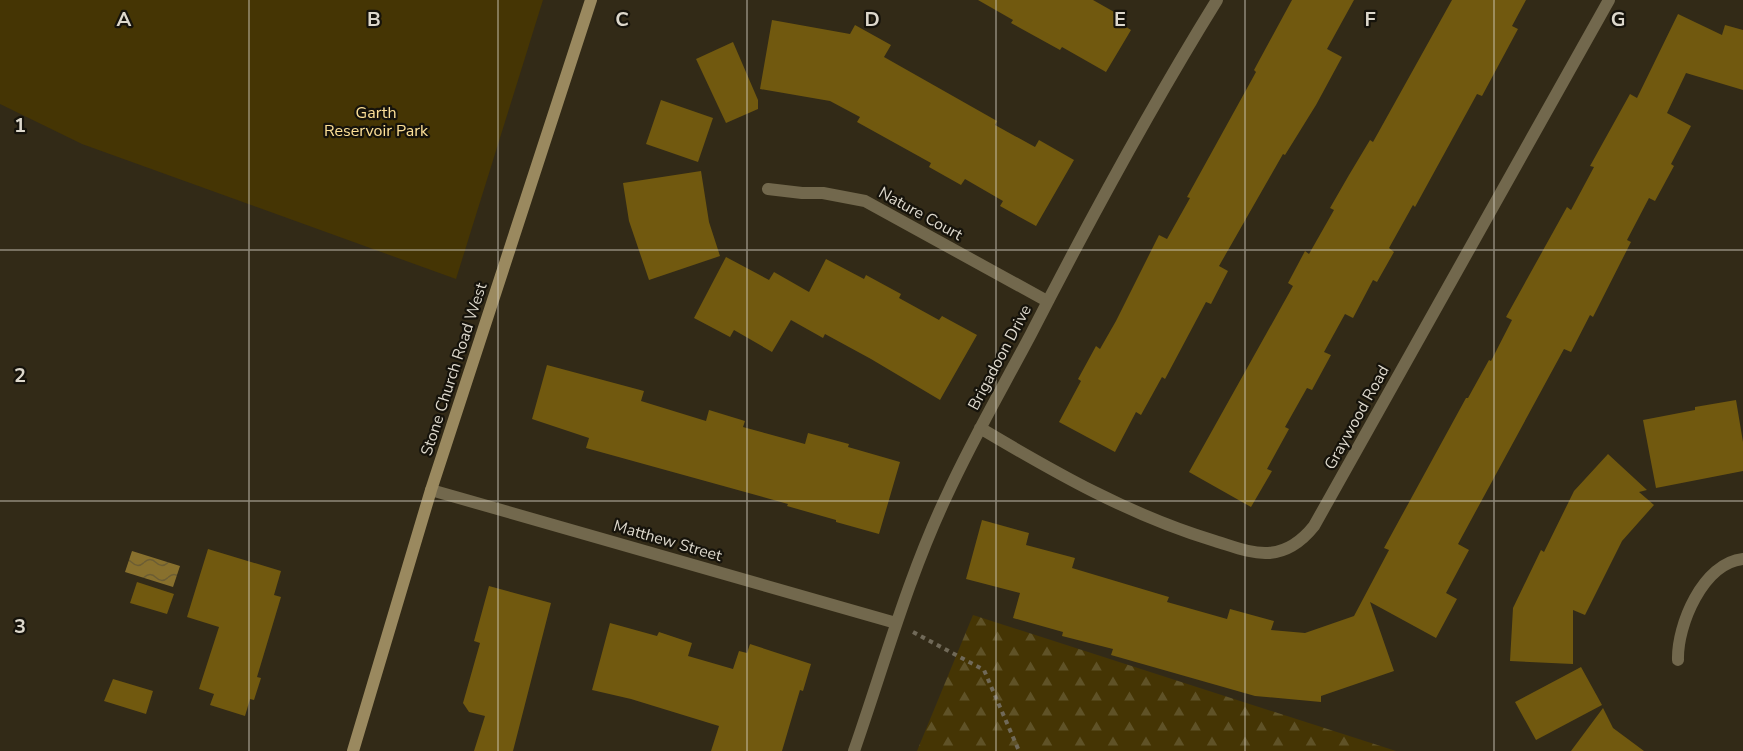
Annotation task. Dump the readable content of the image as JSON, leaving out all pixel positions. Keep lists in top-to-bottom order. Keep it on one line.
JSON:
{"streets":{"main road":["Stone Church Road West"],"street":["Nature Court","Brigadoon Drive","Graywood Road","Matthew Street"]},"crossings":[["Nature Court","Brigadoon Drive"],["Brigadoon Drive","Graywood Road"],["Brigadoon Drive","Matthew Street"],["Stone Church Road West","Matthew Street"]],"parks":["Garth Reservoir Park"],"grid":{"columns":["A","B","C","D","E","F","G"],"rows":["1","2","3"]}}
